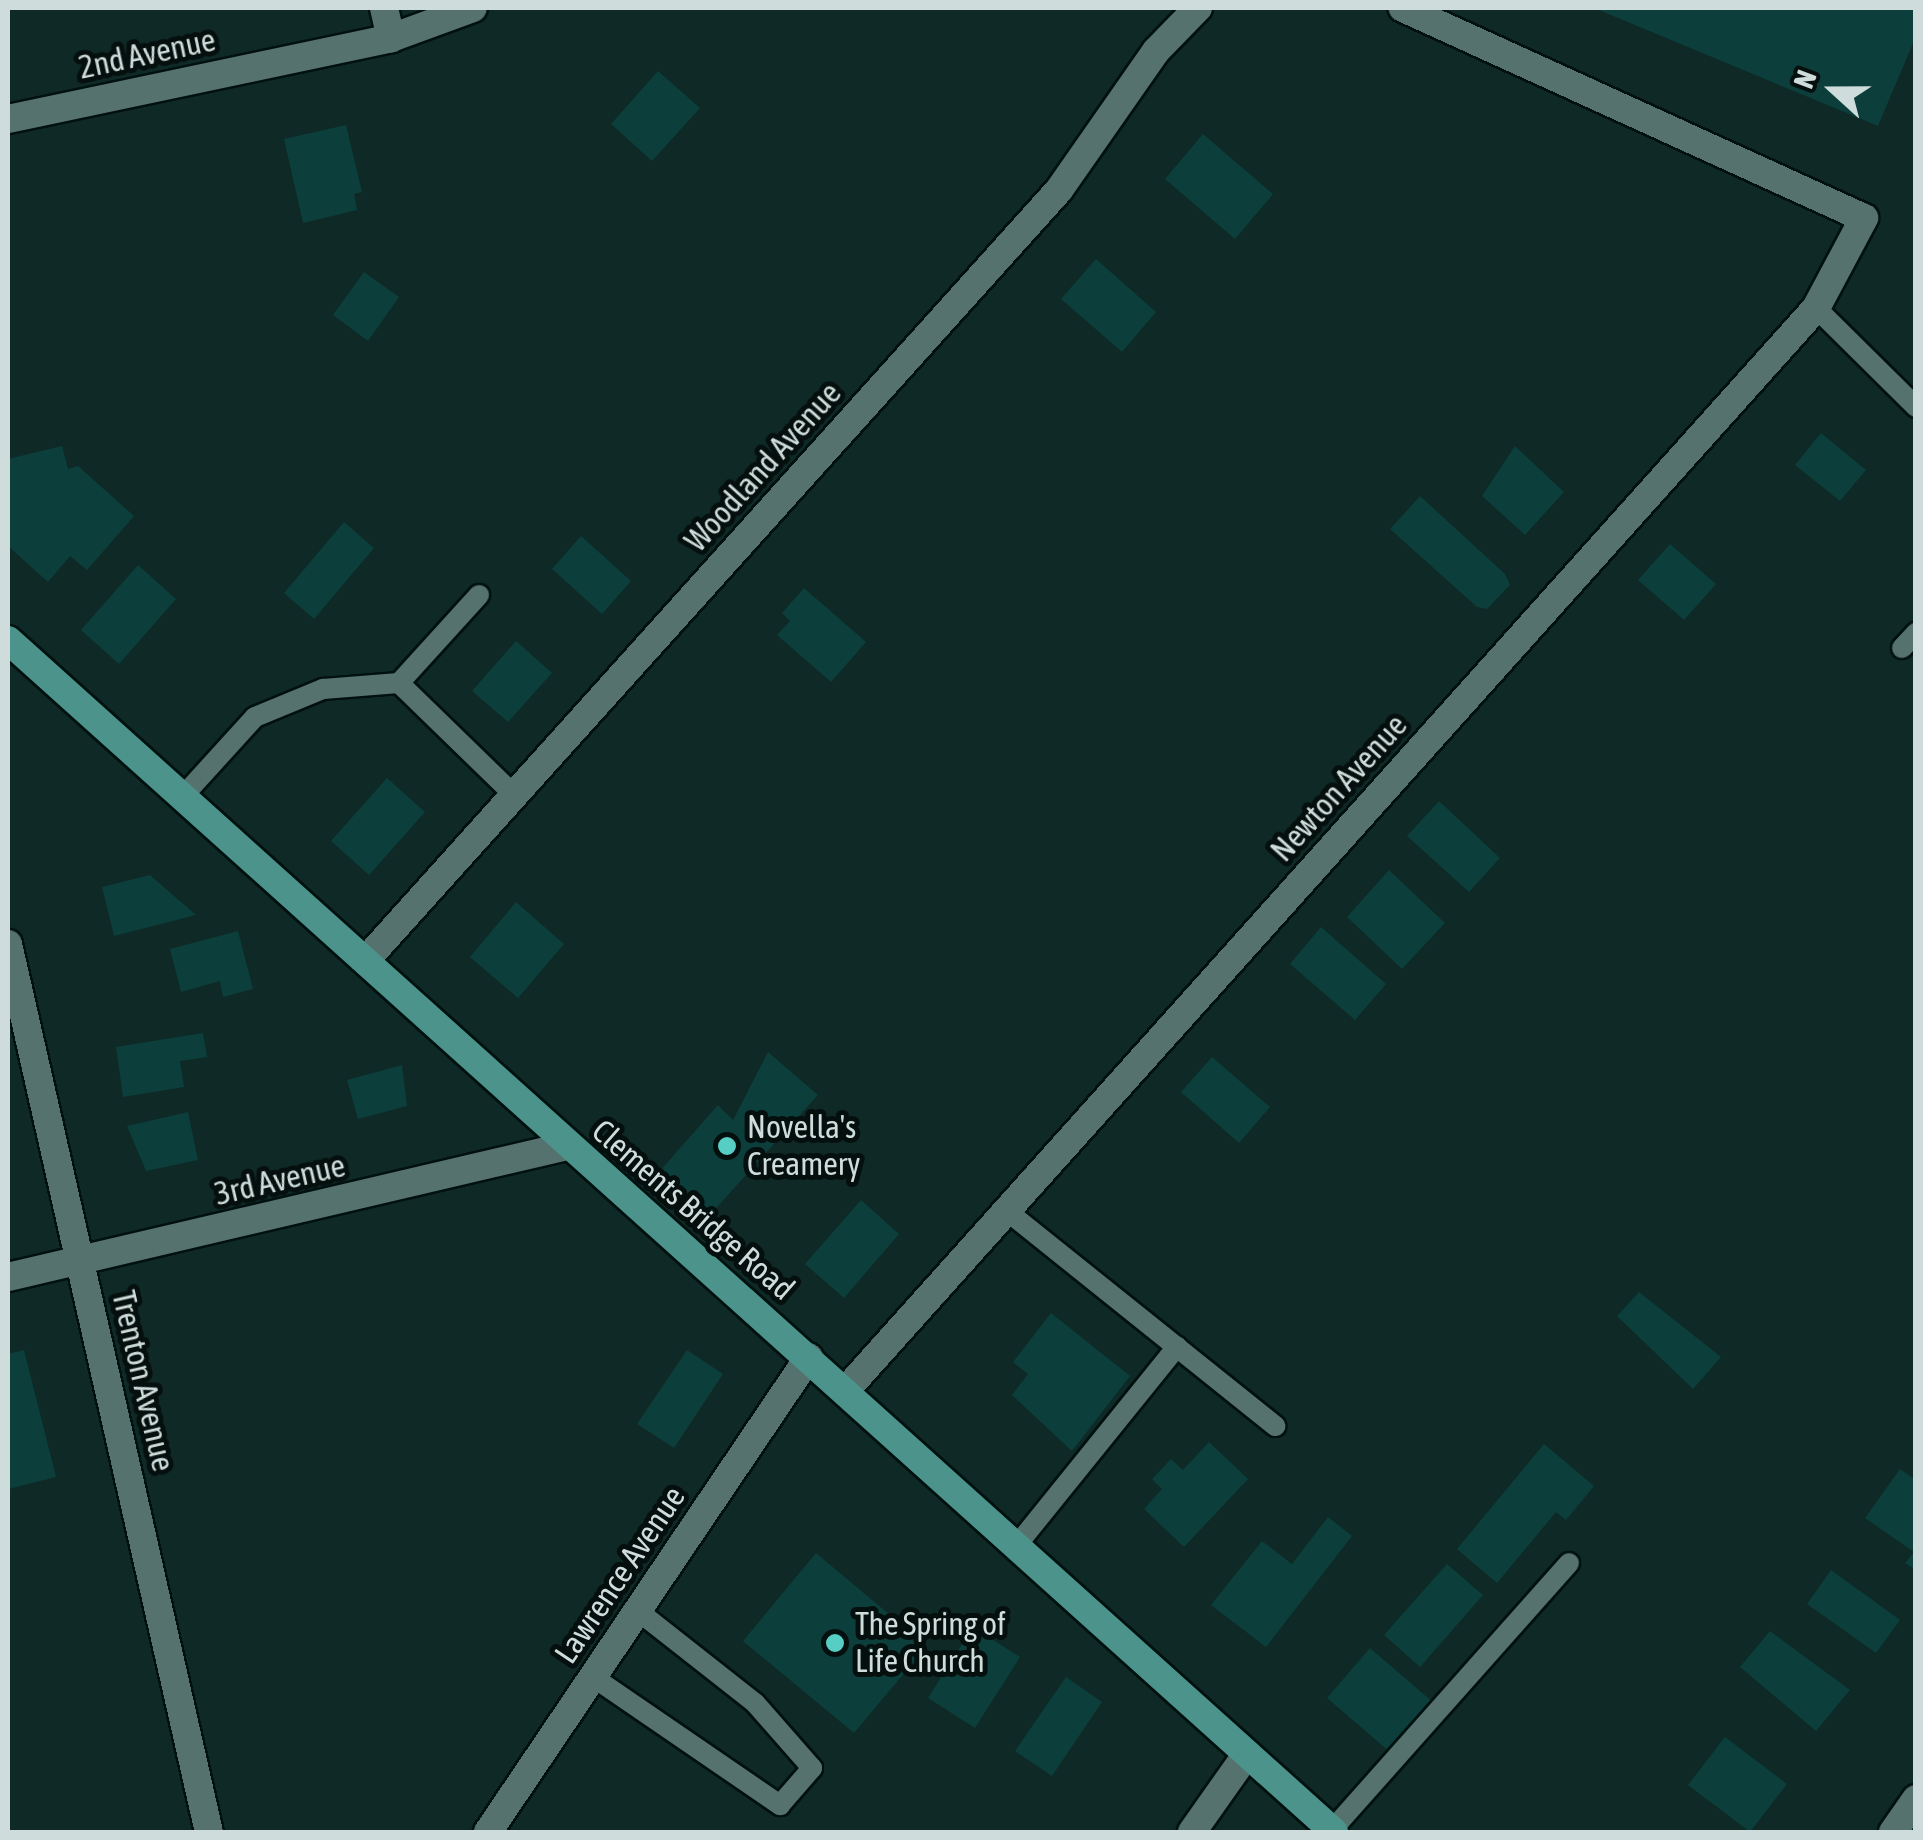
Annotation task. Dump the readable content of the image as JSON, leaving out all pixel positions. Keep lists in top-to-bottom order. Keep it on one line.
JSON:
{"streets":{"main road":["Clements Bridge Road"],"street":["2nd Avenue","Woodland Avenue","Newton Avenue","3rd Avenue","Trenton Avenue","Lawrence Avenue"]},"crossings":[["Woodland Avenue","Clements Bridge Road"],["Newton Avenue","Clements Bridge Road"],["3rd Avenue","Clements Bridge Road"],["3rd Avenue","Trenton Avenue"],["Clements Bridge Road","Lawrence Avenue"]],"places":["Novella's Creamery","The Spring of Life Church"],"north":"left"}
